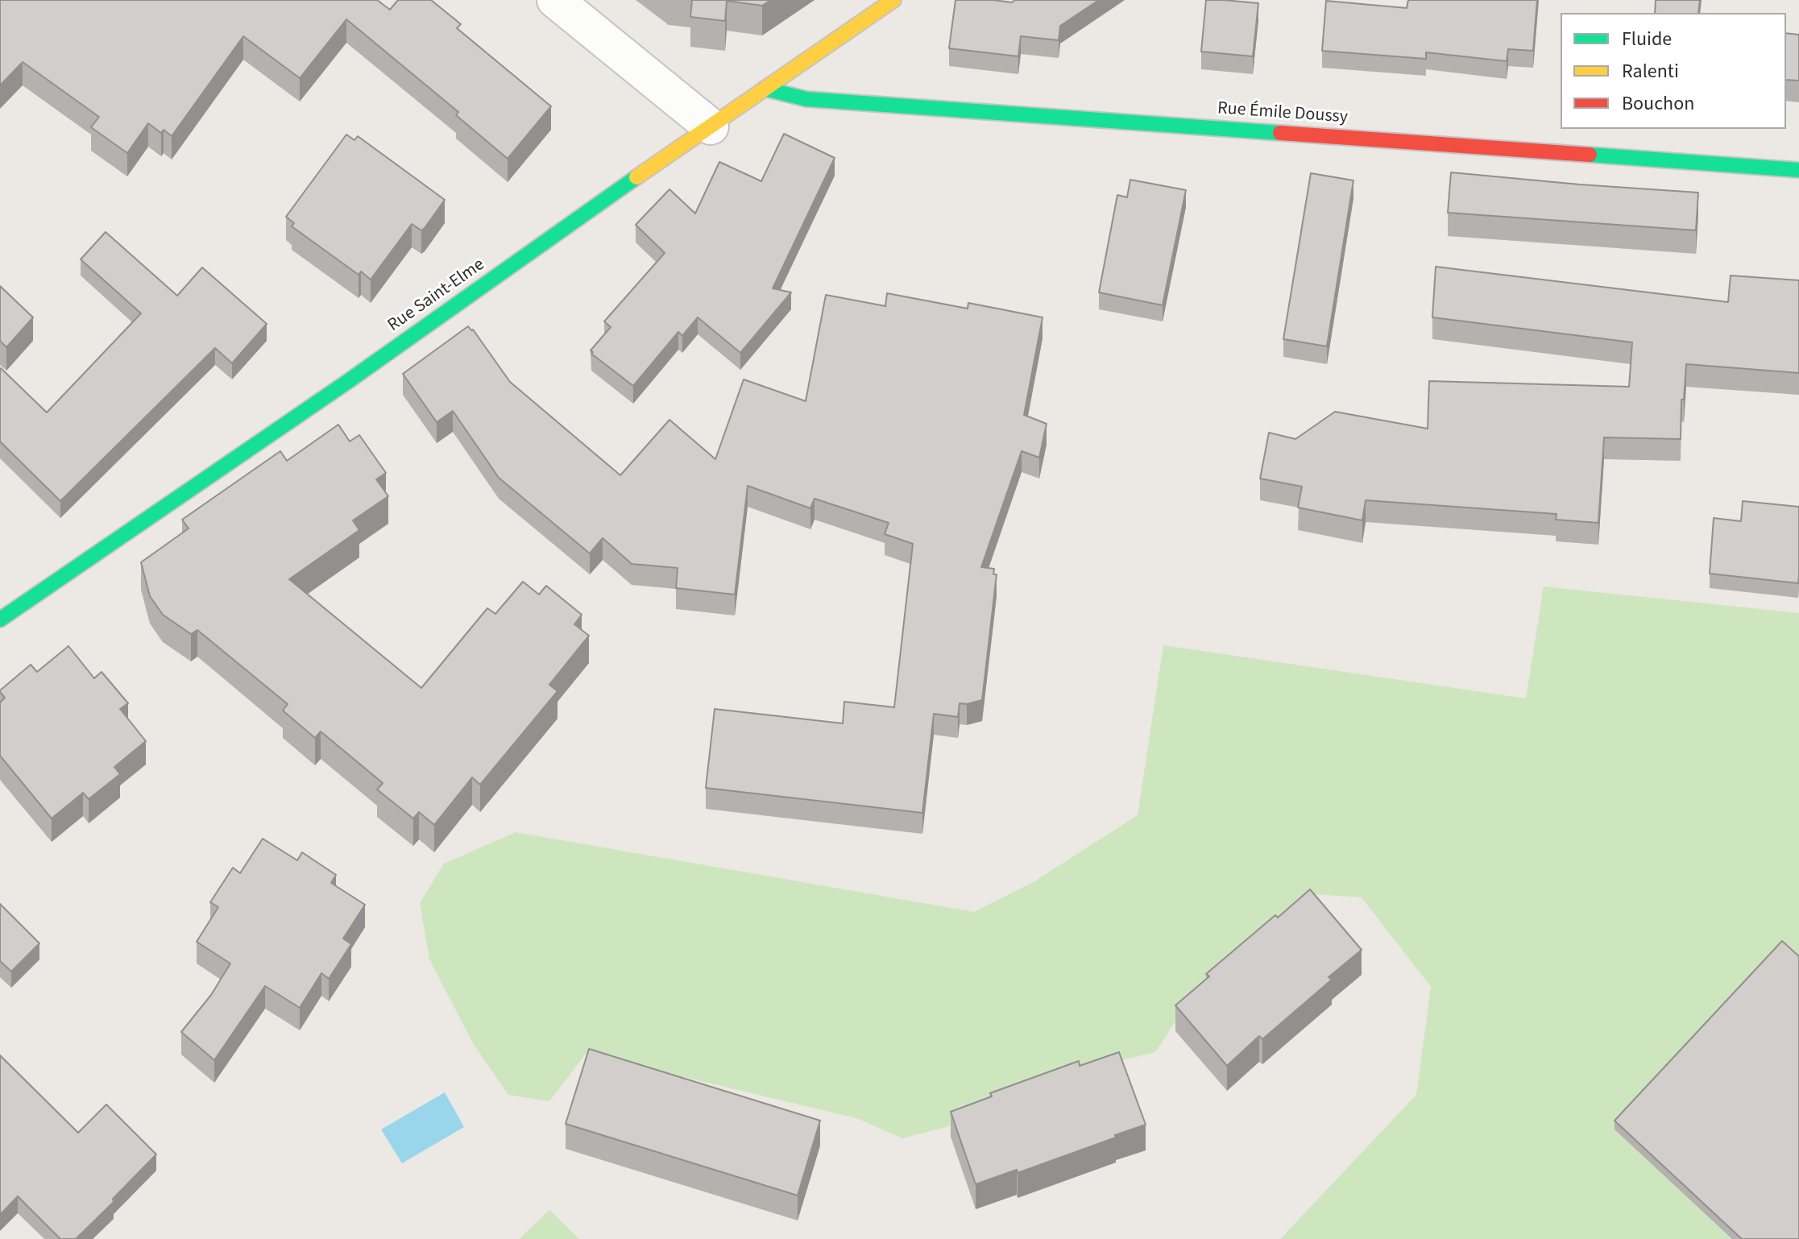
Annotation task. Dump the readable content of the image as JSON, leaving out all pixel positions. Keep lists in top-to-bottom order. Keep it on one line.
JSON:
{"streets":{"street":["Rue Émile Doussy","Rue Saint-Elme"]},"crossings":[["Rue Émile Doussy","Rue Saint-Elme"]],"legend":["Fluide","Ralenti","Bouchon"]}
